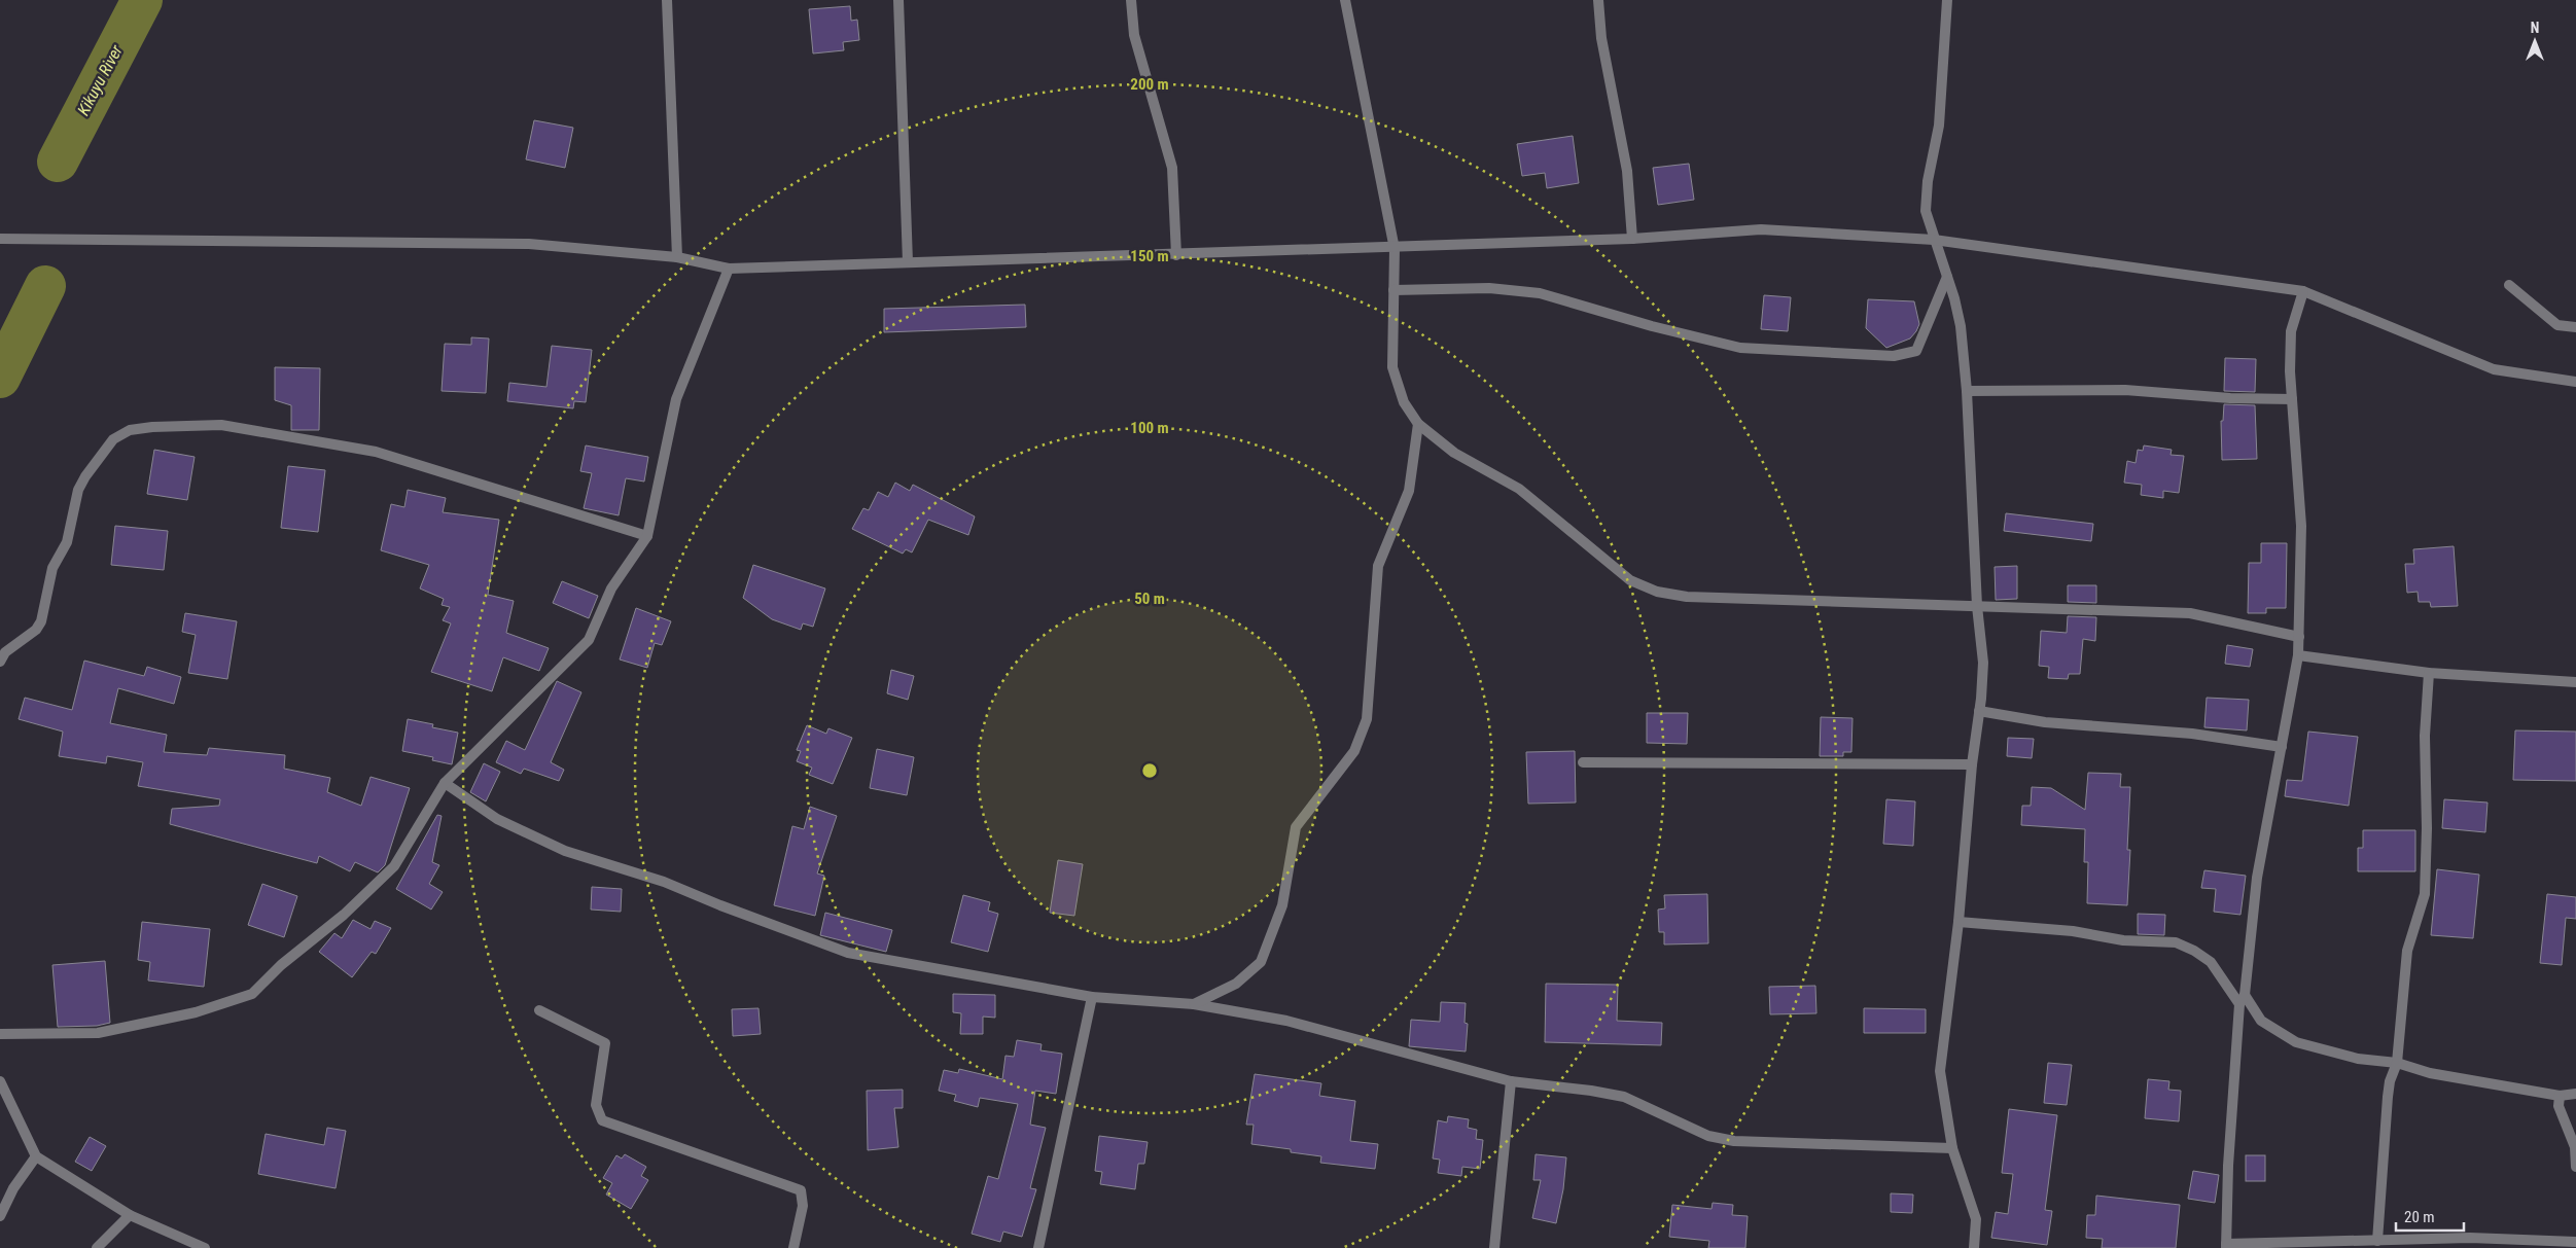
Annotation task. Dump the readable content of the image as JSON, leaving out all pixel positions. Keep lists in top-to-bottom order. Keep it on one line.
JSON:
{"water":["Kikuyu River"],"scale_bar":"20 m","north":"top","rings":["200 m","150 m","100 m","50 m"]}
